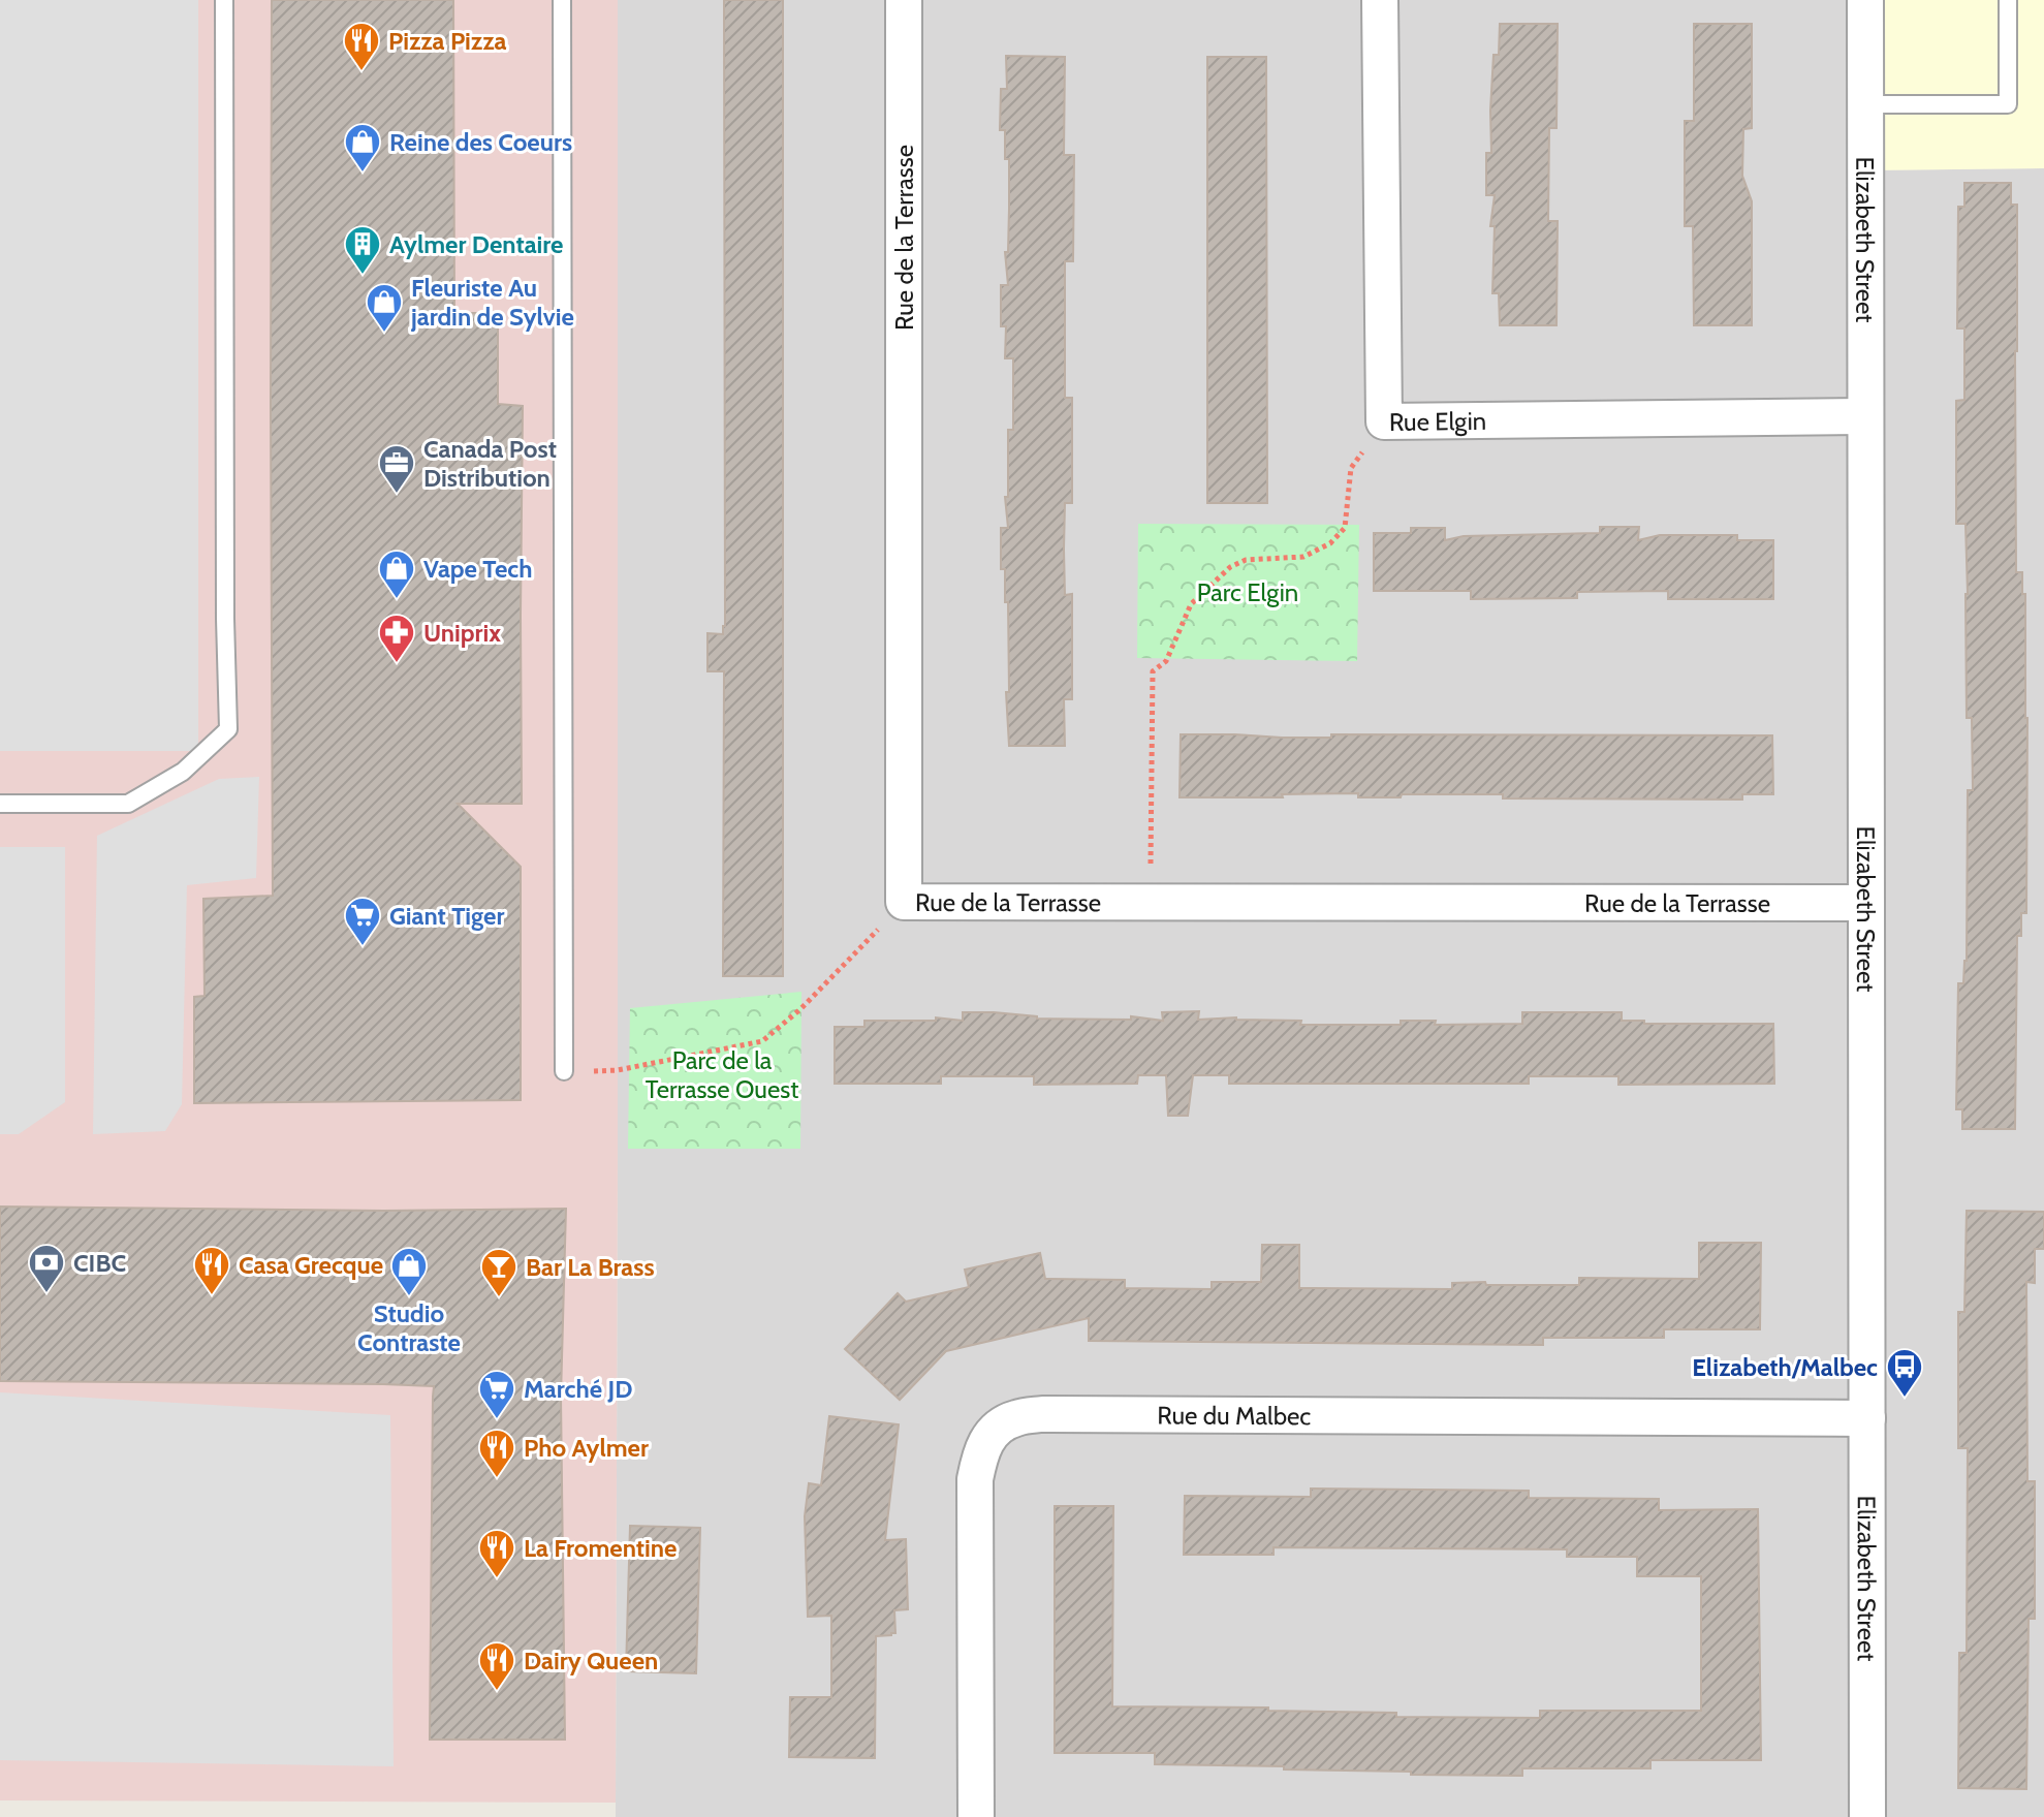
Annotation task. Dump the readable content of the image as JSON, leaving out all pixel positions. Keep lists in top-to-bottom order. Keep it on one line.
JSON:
{"streets":{"street":["Rue de la Terrasse","Elizabeth Street","Rue Elgin","Rue du Malbec"]},"crossings":[["Rue de la Terrasse","Elizabeth Street"],["Elizabeth Street","Rue Elgin"],["Elizabeth Street","Rue du Malbec"]],"parks":["Parc Elgin","Parc de la Terrasse Ouest"],"places":{"restaurant":["Pizza Pizza","Casa Grecque","Pho Aylmer","La Fromentine","Dairy Queen"],"shop":["Reine des Coeurs","Fleuriste Au jardin de Sylvie","Vape Tech","Studio Contraste"],"building":["Aylmer Dentaire"],"office":["Canada Post Distribution"],"pharmacy":["Uniprix"],"supermarket":["Giant Tiger","Marché JD"],"bank":["CIBC"],"bar":["Bar La Brass"],"bus stop":["Elizabeth/Malbec"]}}
